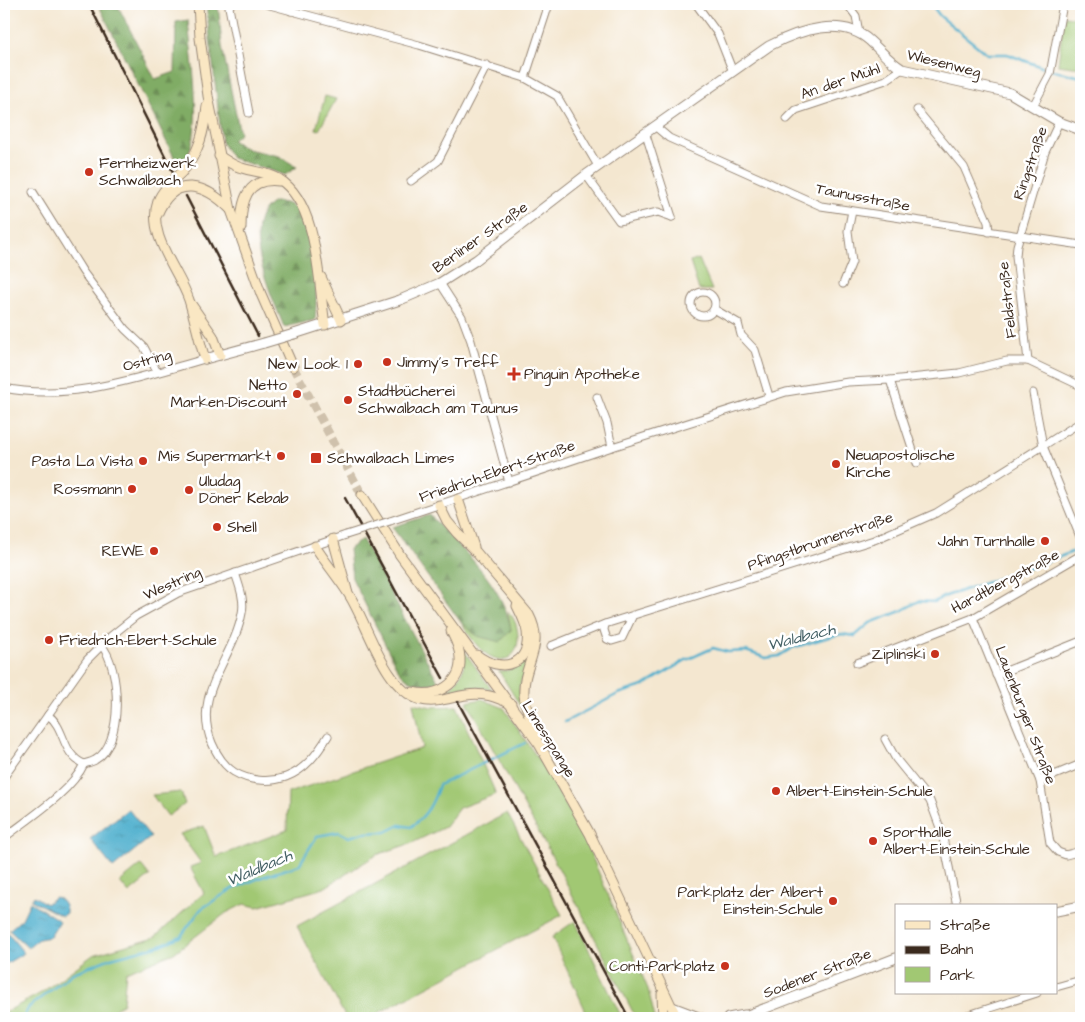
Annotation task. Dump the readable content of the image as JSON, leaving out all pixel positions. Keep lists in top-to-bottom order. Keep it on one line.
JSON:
{"streets":{"main road":["Limesspange"],"street":["Wiesenweg","An der Mühl","Ringstraße","Taunusstraße","Berliner Straße","Feldstraße","Ostring","Friedrich-Ebert-Straße","Pfingstbrunnenstraße","Hardtbergstraße","Westring","Lauenburger Straße","Sodener Straße"]},"crossings":[["Wiesenweg","An der Mühl"],["Wiesenweg","Ringstraße"],["Wiesenweg","Berliner Straße"],["Ringstraße","Taunusstraße"],["Ringstraße","Feldstraße"],["Taunusstraße","Berliner Straße"],["Taunusstraße","Feldstraße"],["Berliner Straße","Ostring"],["Feldstraße","Friedrich-Ebert-Straße"],["Friedrich-Ebert-Straße","Westring"],["Hardtbergstraße","Lauenburger Straße"]],"water":["Waldbach"],"places":{"other":["Fernheizwerk Schwalbach","Jimmy's Treff","New Look 1","Netto Marken-Discount","Stadtbücherei Schwalbach am Taunus","Mis Supermarkt","Pasta La Vista","Neuapostolische Kirche","Rossmann","Uludag Döner Kebab","Shell","Jahn Turnhalle","REWE","Friedrich-Ebert-Schule","Ziplinski","Albert-Einstein-Schule","Sporthalle Albert-Einstein-Schule","Parkplatz der Albert Einstein-Schule","Conti-Parkplatz"],"health":["Pinguin Apotheke"],"transit":["Schwalbach Limes"]},"legend":["Straße","Bahn","Park"]}
